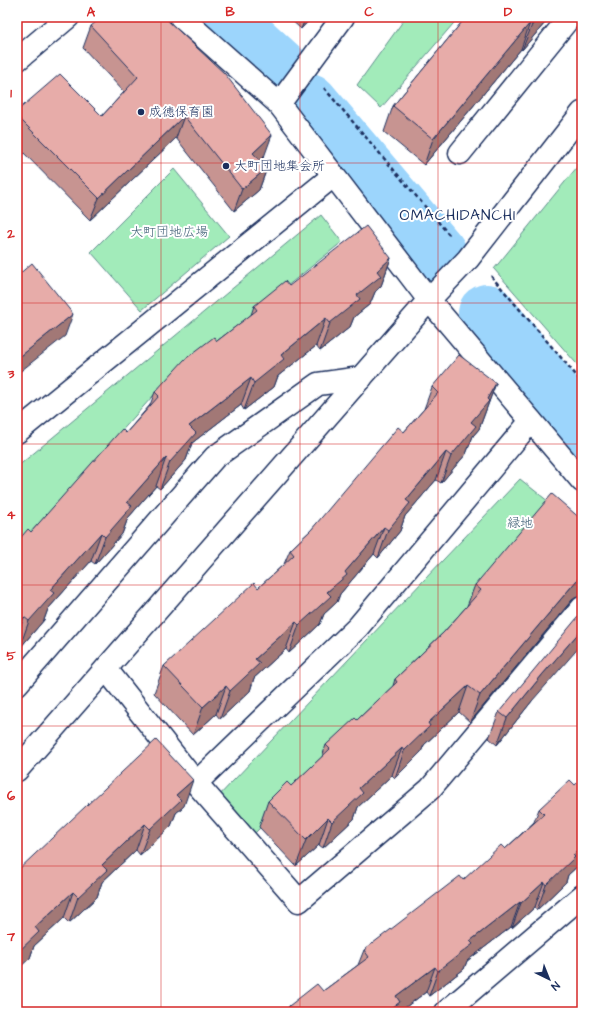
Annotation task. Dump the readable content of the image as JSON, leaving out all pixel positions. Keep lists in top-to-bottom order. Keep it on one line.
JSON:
{"districts":["OMACHIDANCHI"],"parks":["大町団地広場","緑地"],"places":["成徳保育園","大町団地集会所"],"north":"bottom right","grid":{"columns":["A","B","C","D"],"rows":["1","2","3","4","5","6","7"]}}
